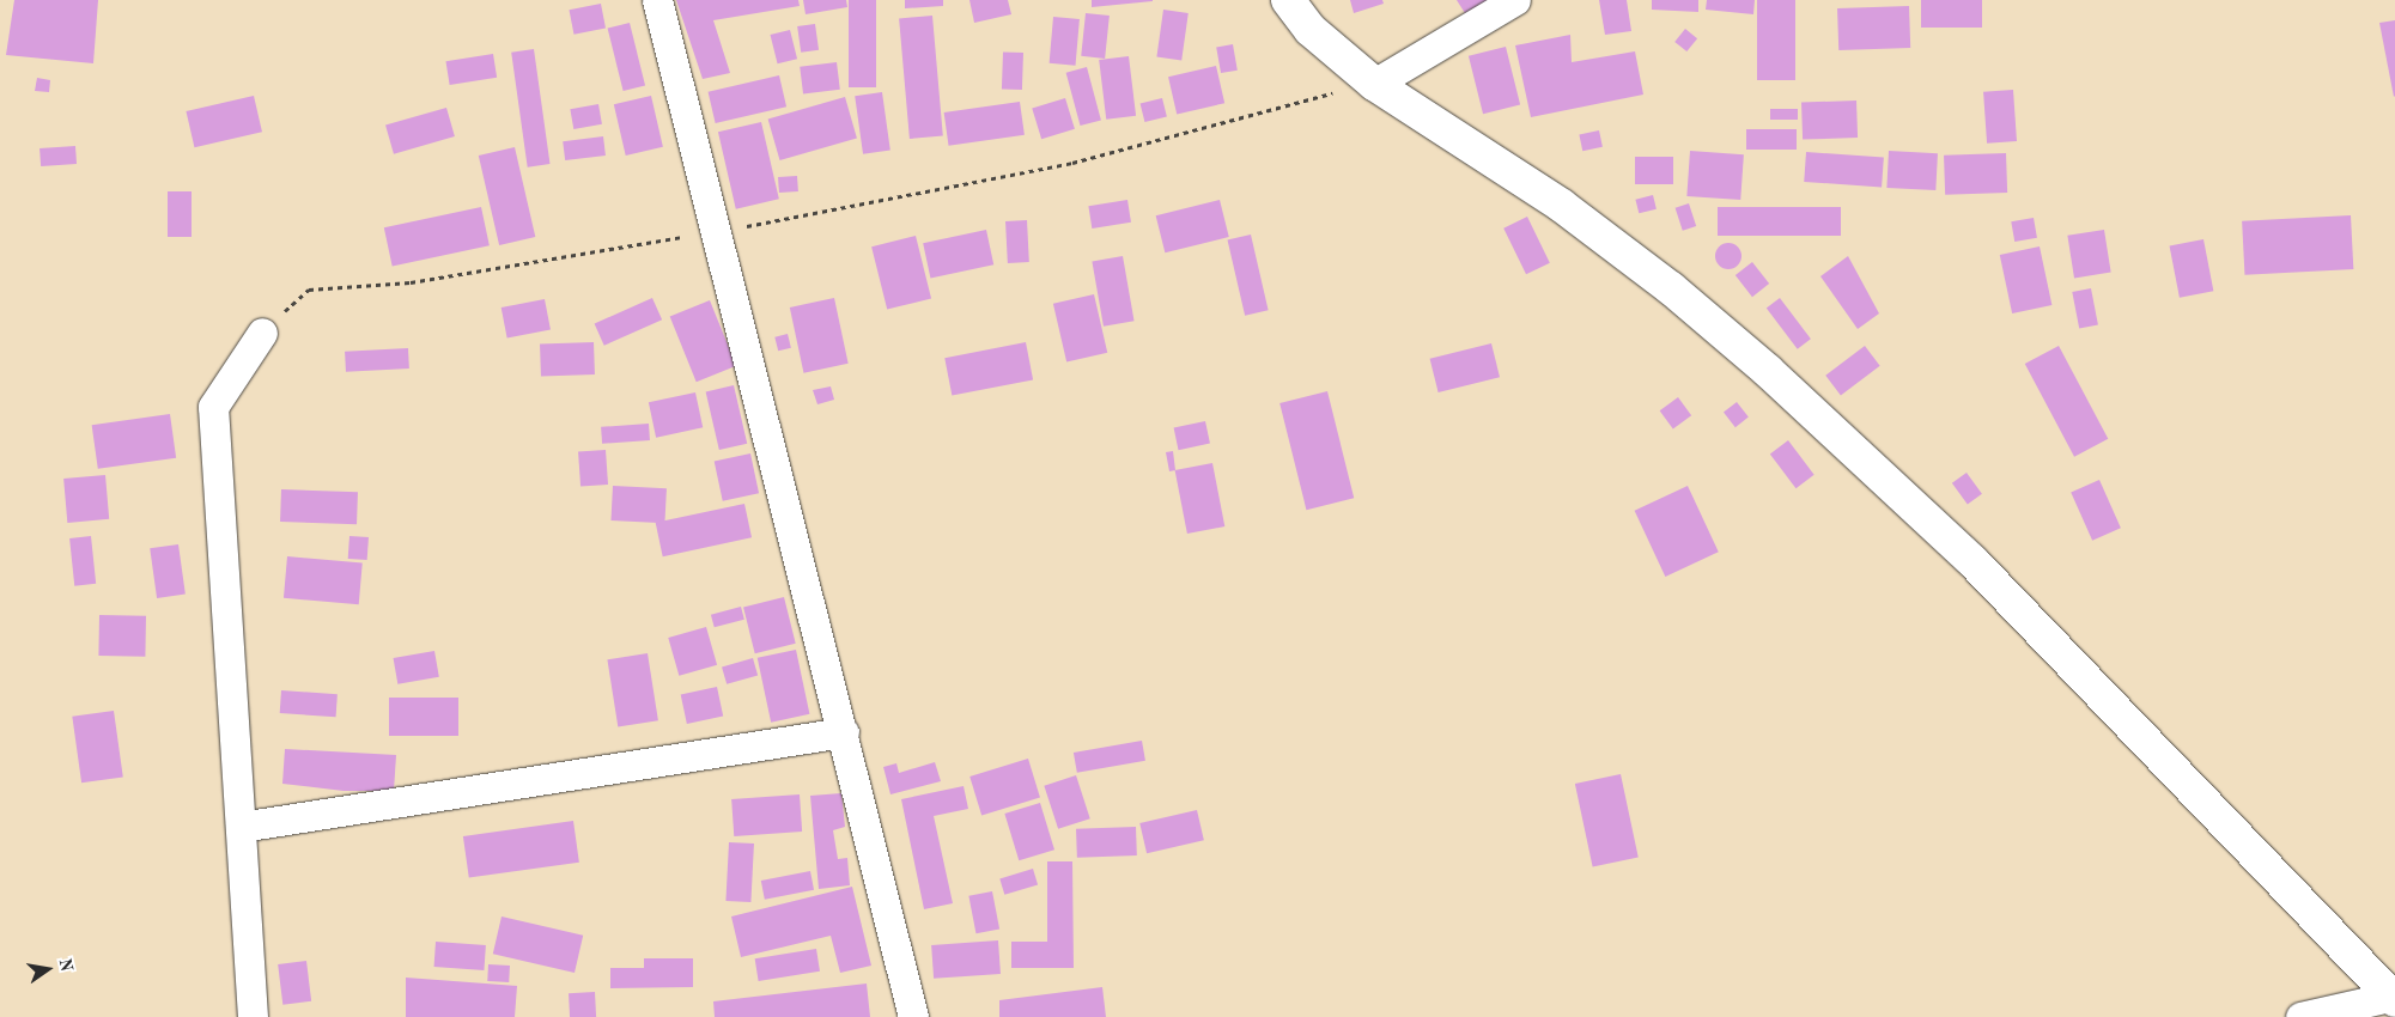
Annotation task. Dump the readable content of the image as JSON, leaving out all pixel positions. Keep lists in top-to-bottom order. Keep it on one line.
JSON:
{"north":"right"}
